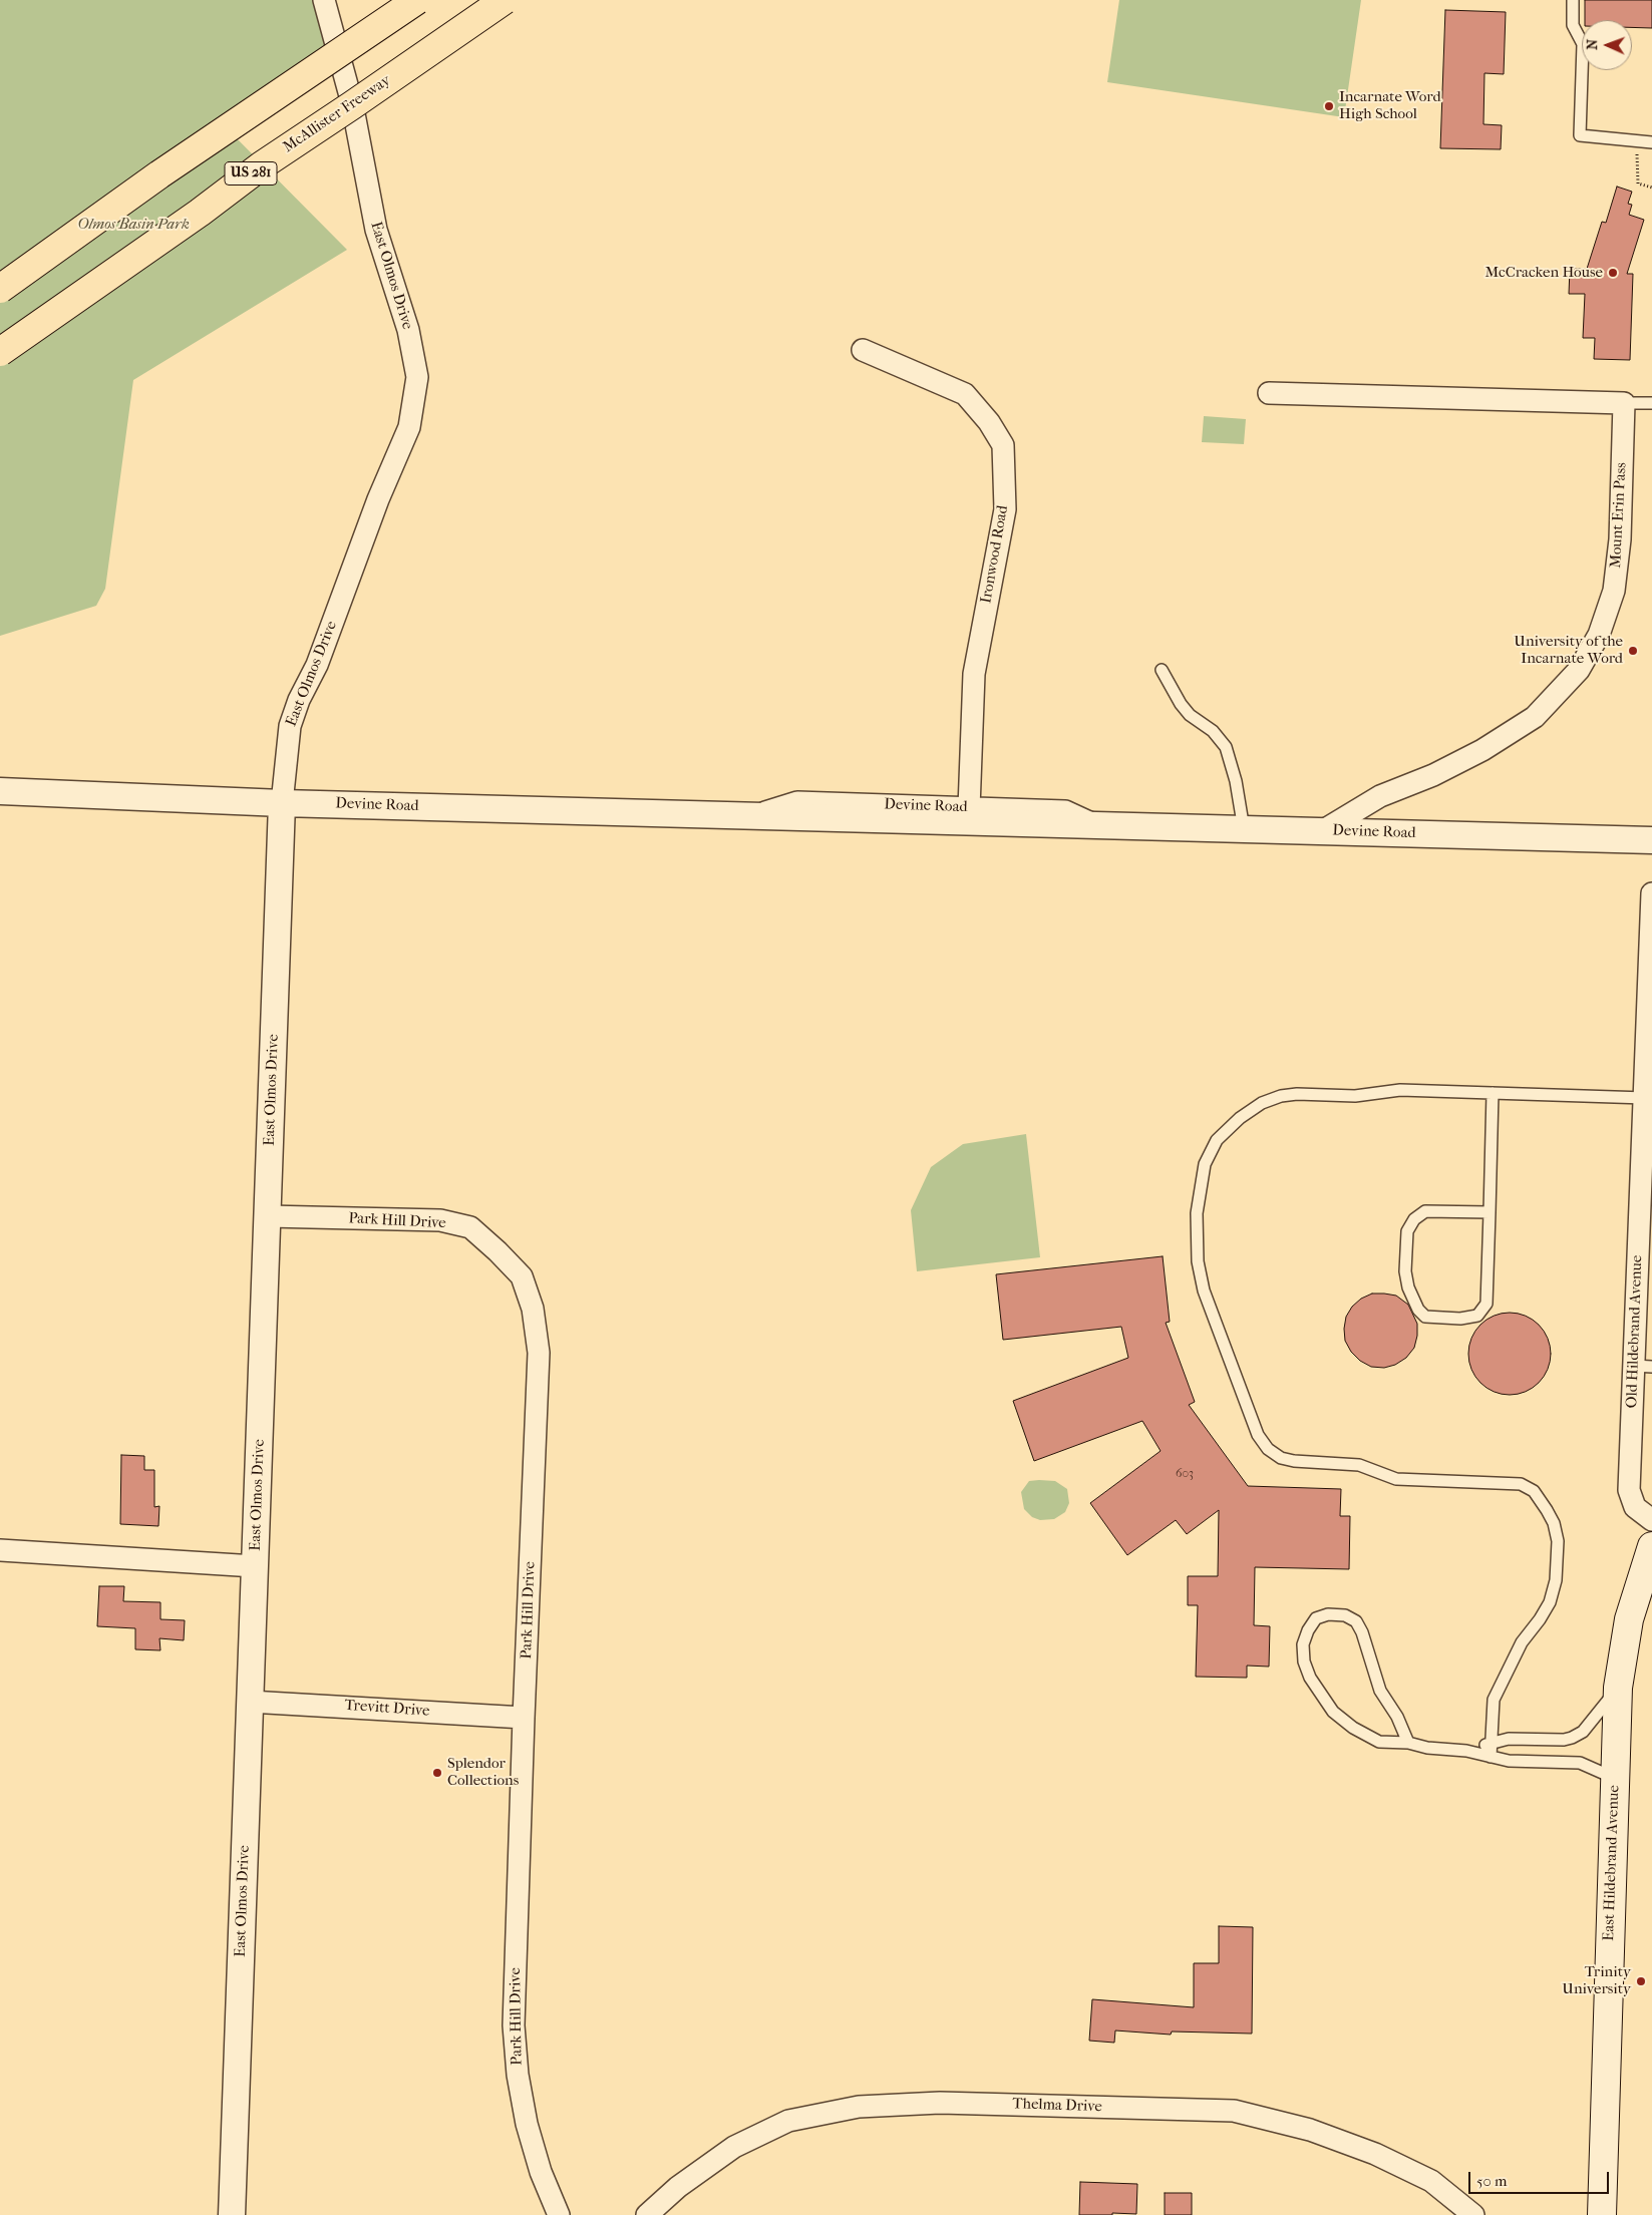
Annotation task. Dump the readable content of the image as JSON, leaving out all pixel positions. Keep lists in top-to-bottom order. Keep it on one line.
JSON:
{"streets":{"highway":["McAllister Freeway","US 281"],"main road":["East Hildebrand Avenue"],"street":["East Olmos Drive","Mount Erin Pass","Ironwood Road","Devine Road","Park Hill Drive","Old Hildebrand Avenue","Trevitt Drive","Thelma Drive"]},"crossings":[["East Olmos Drive","Devine Road"],["East Olmos Drive","Park Hill Drive"],["East Olmos Drive","Trevitt Drive"],["Mount Erin Pass","Devine Road"],["Ironwood Road","Devine Road"],["Park Hill Drive","Trevitt Drive"]],"parks":["Olmos Basin Park"],"places":["Incarnate Word High School","McCracken House","University of the Incarnate Word","Splendor Collections","Trinity University"],"house_numbers":["603"],"scale_bar":"50 m","north":"left"}
